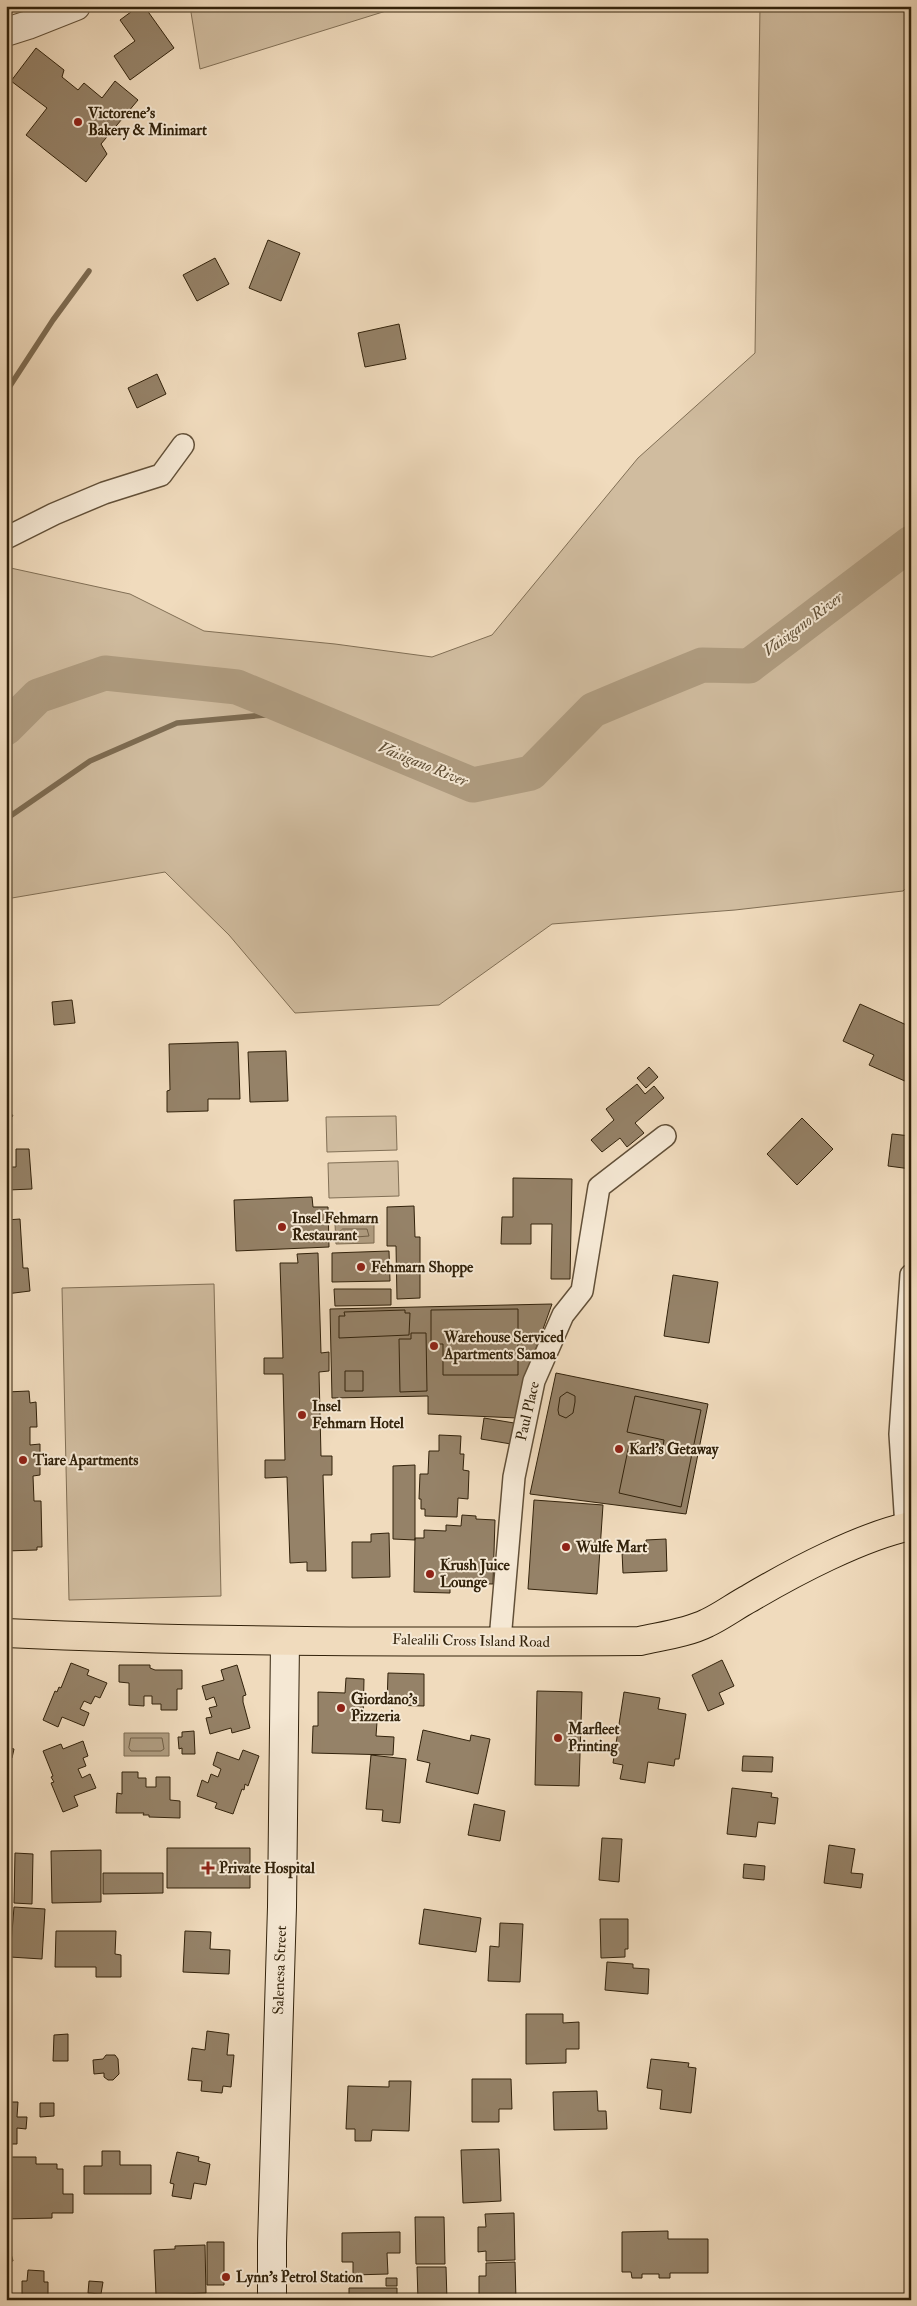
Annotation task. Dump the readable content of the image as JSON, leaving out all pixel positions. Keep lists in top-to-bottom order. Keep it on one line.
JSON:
{"streets":{"main road":["Falealili Cross Island Road","Salenesa Street"],"street":["Paul Place"]},"crossings":[["Paul Place","Falealili Cross Island Road"],["Falealili Cross Island Road","Salenesa Street"]],"water":["Vaisigano River"],"places":{"other":["Victorene’s Bakery & Minimart","Insel Fehmarn Restaurant","Fehmarn Shoppe","Warehouse Serviced Apartments Samoa","Insel Fehmarn Hotel","Karl's Getaway","Tiare Apartments","Wulfe Mart","Krush Juice Lounge","Giordano's Pizzeria","Marfleet Printing","Lynn's Petrol Station"],"health":["Private Hospital"]}}
